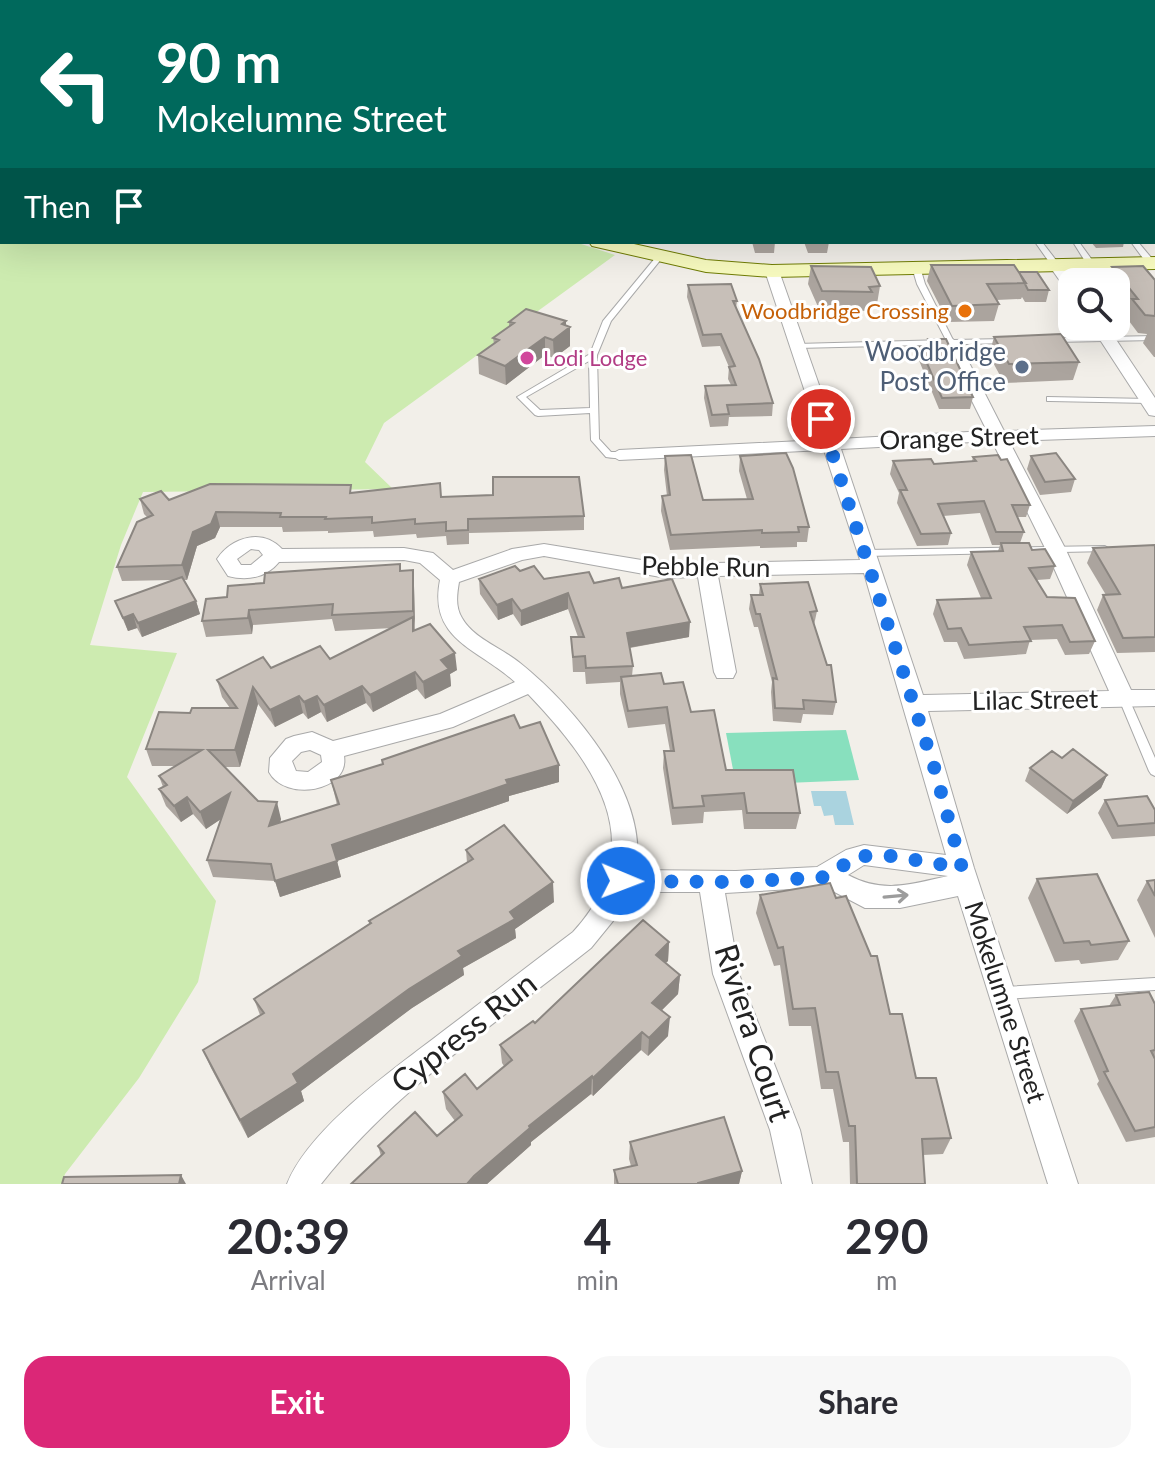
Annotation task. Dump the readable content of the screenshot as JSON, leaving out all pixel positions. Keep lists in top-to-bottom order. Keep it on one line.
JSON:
{"streets":{"street":["Orange Street","Pebble Run","Lilac Street","Mokelumne Street","Cypress Run","Riviera Court"]},"crossings":[["Orange Street","Mokelumne Street"],["Pebble Run","Mokelumne Street"],["Pebble Run","Cypress Run"],["Lilac Street","Mokelumne Street"]],"places":["Woodbridge Crossing","Lodi Lodge","Woodbridge Post Office"],"page":{"turn":["90 m","Mokelumne Street"],"then":"Then","eta":["20:39","Arrival","4","min","290","m"],"buttons":["Exit","Share"]}}
